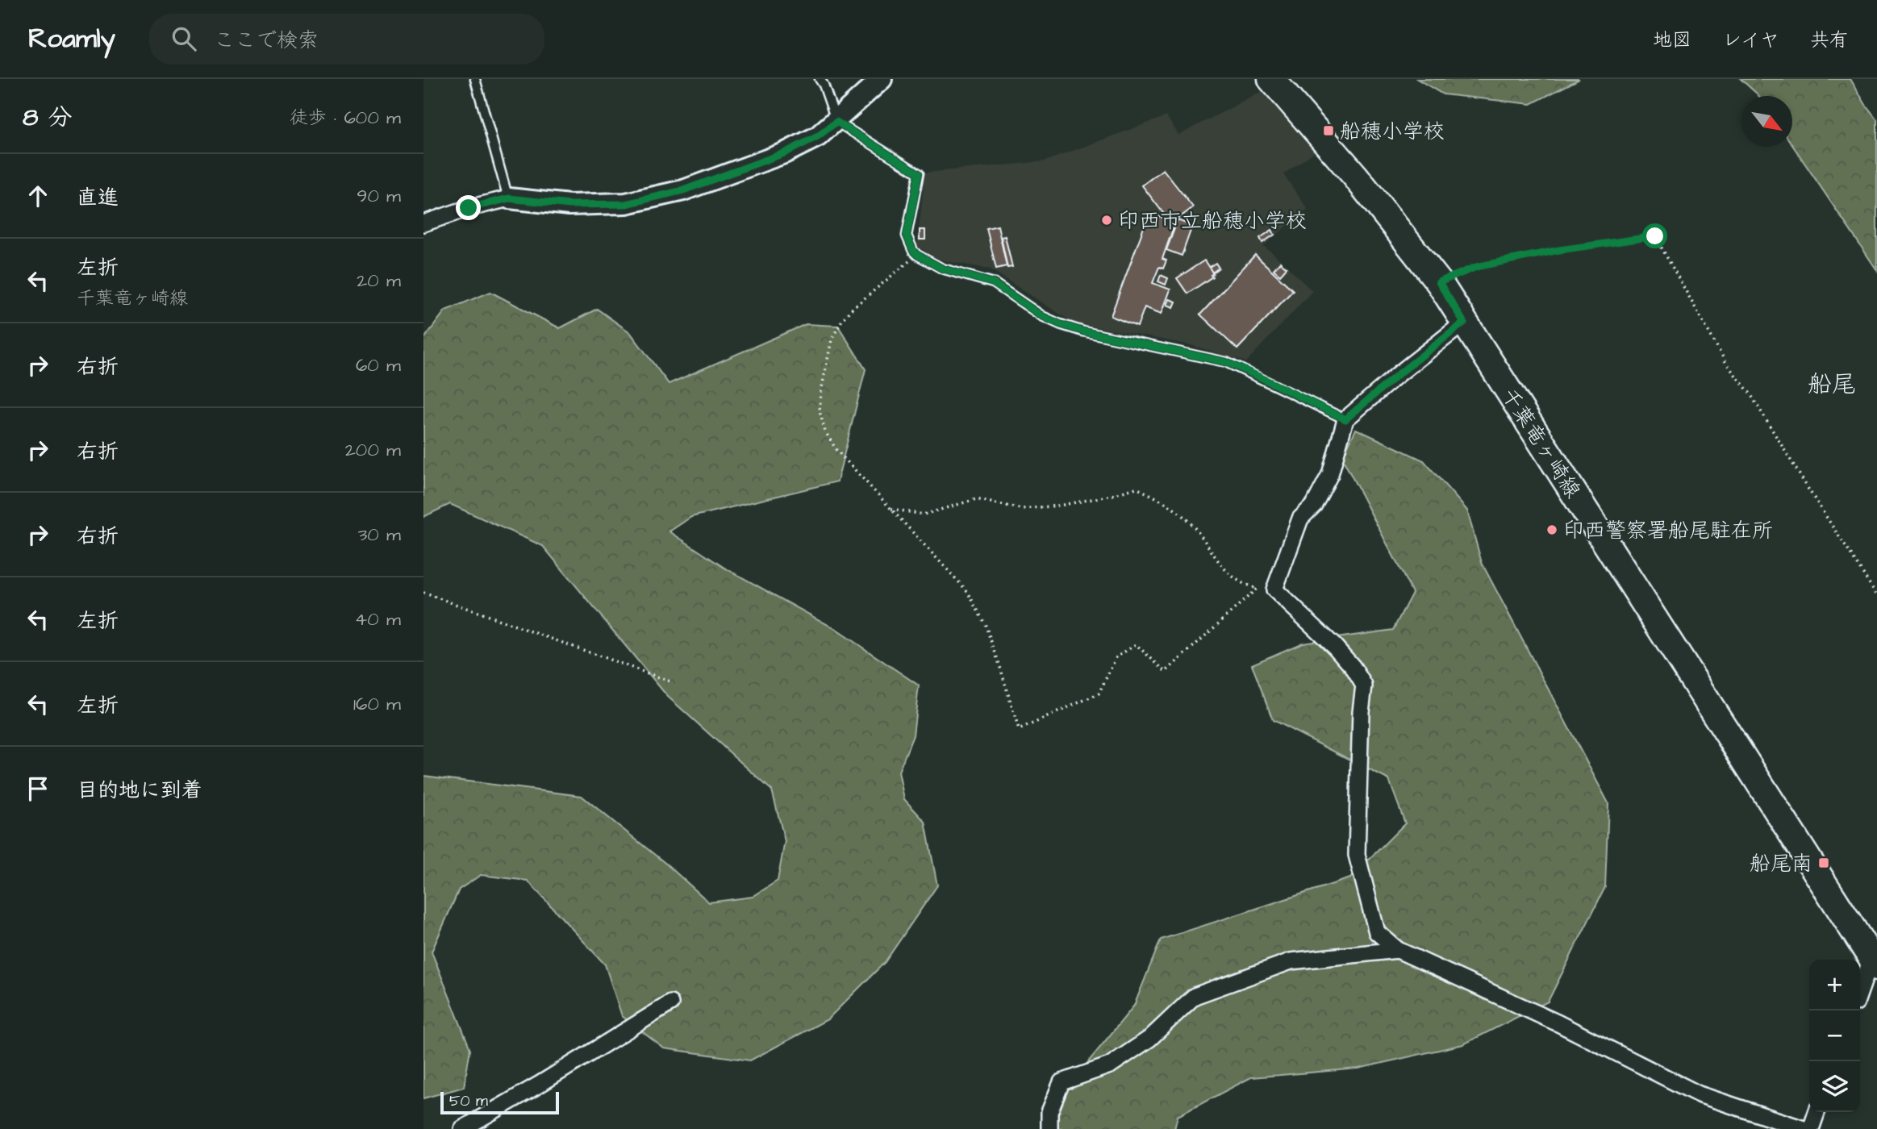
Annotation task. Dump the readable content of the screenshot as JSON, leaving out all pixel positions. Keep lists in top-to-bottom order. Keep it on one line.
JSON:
{"streets":{"main road":["千葉竜ヶ崎線"]},"districts":["船尾"],"places":{"transit":["船穂小学校","船尾南"],"other":["印西市立船穂小学校","印西警察署船尾駐在所"]},"scale_bar":"50 m","north":"bottom right","page":{"header":"Roamly","search":"ここで検索","nav":["地図","レイヤ","共有"],"heading":["8 分","徒歩 · 600 m"],"list":[["直進","90 m"],["左折","千葉竜ヶ崎線","20 m"],["右折","60 m"],["右折","200 m"],["右折","30 m"],["左折","40 m"],["左折","160 m"],"目的地に到着"],"map_buttons":["+","−"],"scale":"50 m"}}
